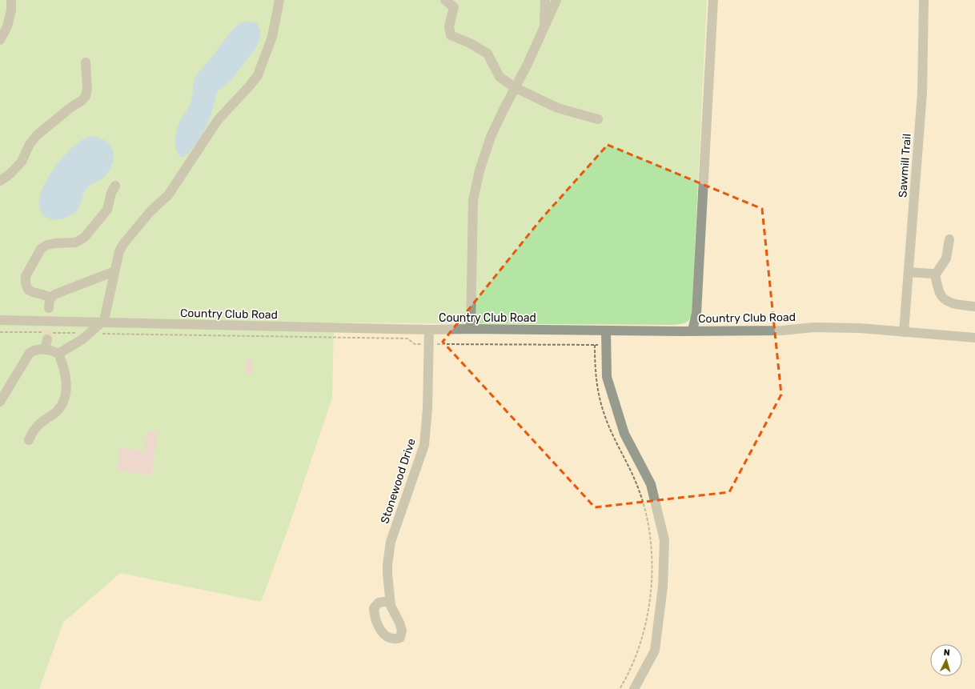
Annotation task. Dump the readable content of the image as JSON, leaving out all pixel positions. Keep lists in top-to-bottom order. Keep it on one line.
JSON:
{"streets":{"street":["Sawmill Trail","Country Club Road","Stonewood Drive"]},"crossings":[["Sawmill Trail","Country Club Road"],["Country Club Road","Stonewood Drive"]],"north":"top"}
